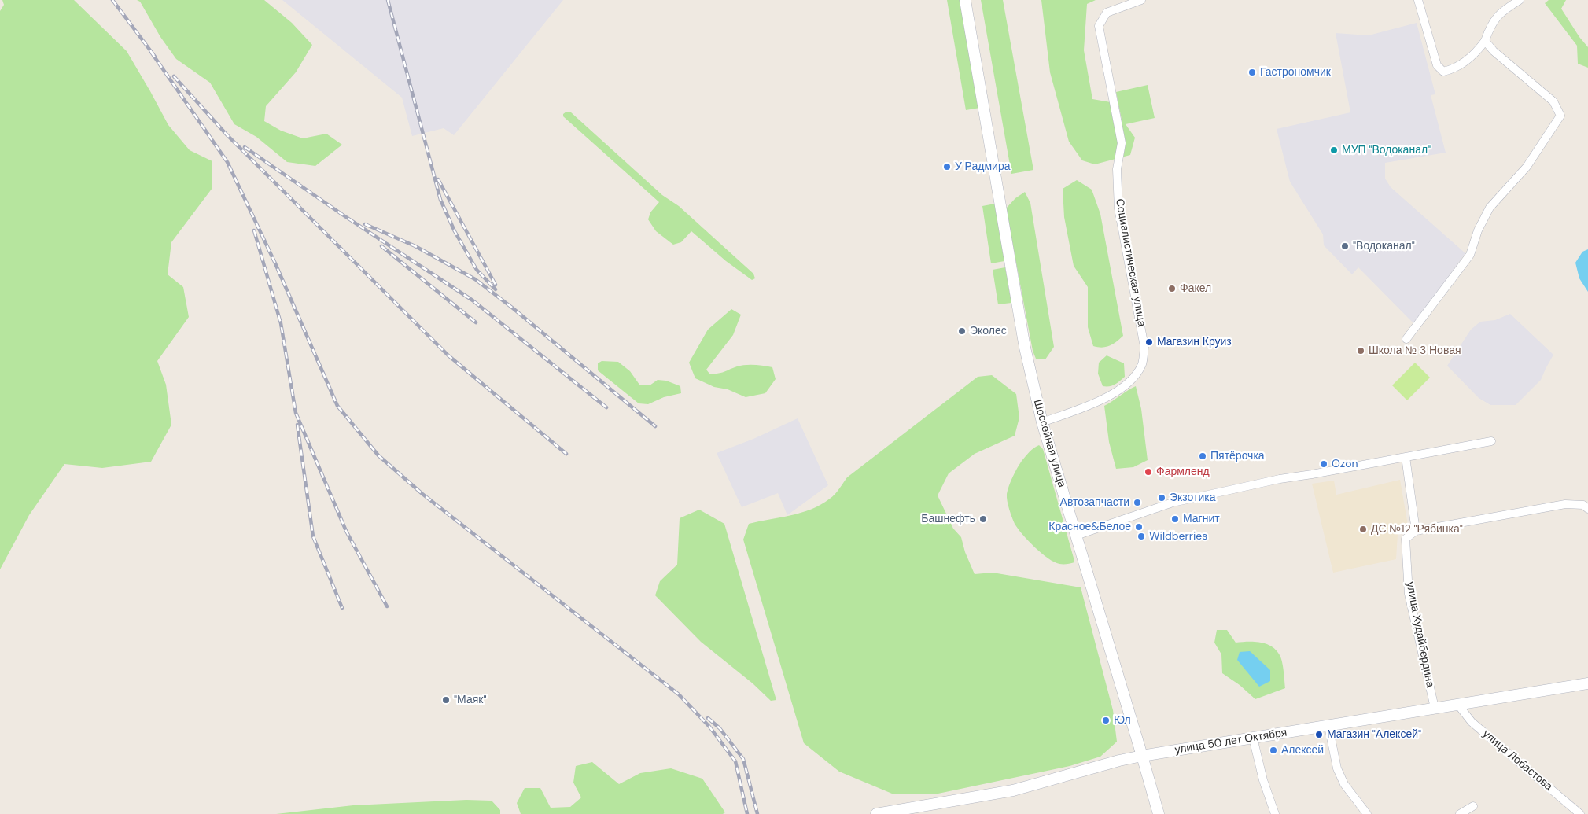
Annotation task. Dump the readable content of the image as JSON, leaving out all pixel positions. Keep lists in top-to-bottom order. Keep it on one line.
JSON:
{"streets":{"street":["Социалистическая улица","Шоссейная улица","улица Худайбердина","улица 50 лет Октября","улица Лобастова"]},"crossings":[["Социалистическая улица","Шоссейная улица"],["Шоссейная улица","улица 50 лет Октября"],["улица Худайбердина","улица 50 лет Октября"],["улица 50 лет Октября","улица Лобастова"]],"places":["Гастрономчик","МУП \"Водоканал\"","У Радмира","\"Водоканал\"","Факел","Эколес","Магазин Круиз","Школа № 3 Новая","Пятёрочка","Ozon","Фармленд","Экзотика","Автозапчасти","Башнефть","Магнит","Красное&Белое","ДС №12 \"Рябинка\"","Wildberries","\"Маяк\"","Юл","Магазин \"Алексей\"","Алексей"]}
